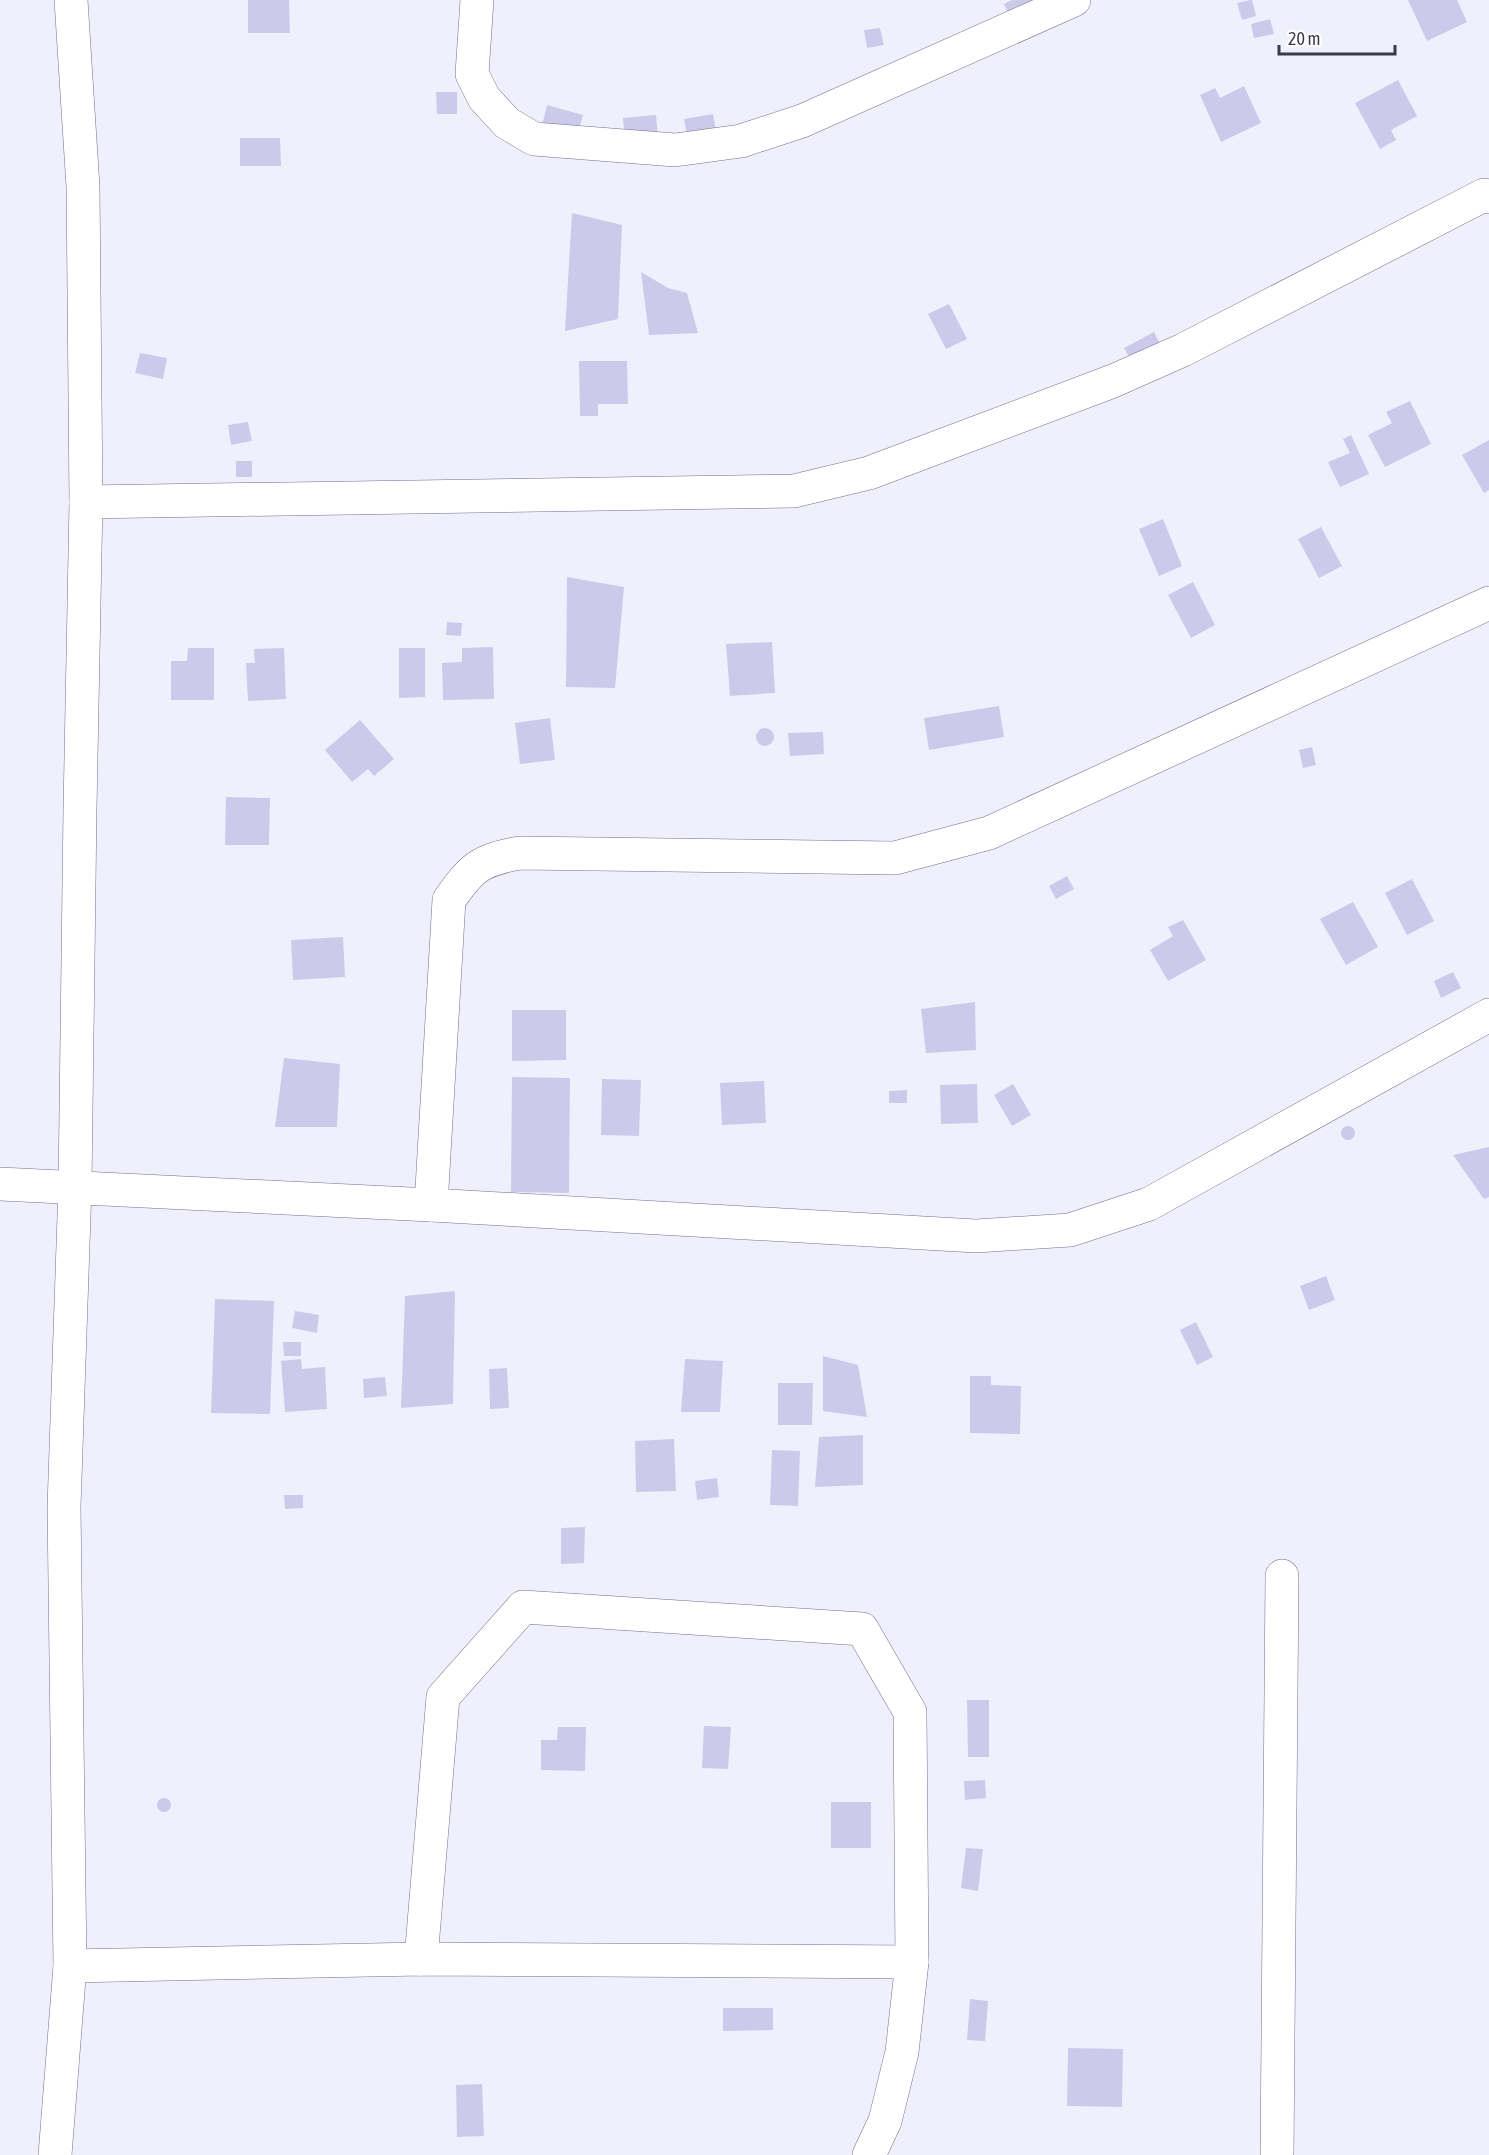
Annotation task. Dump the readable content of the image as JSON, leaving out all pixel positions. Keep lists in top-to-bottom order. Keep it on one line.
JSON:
{"scale_bar":"20 m"}
